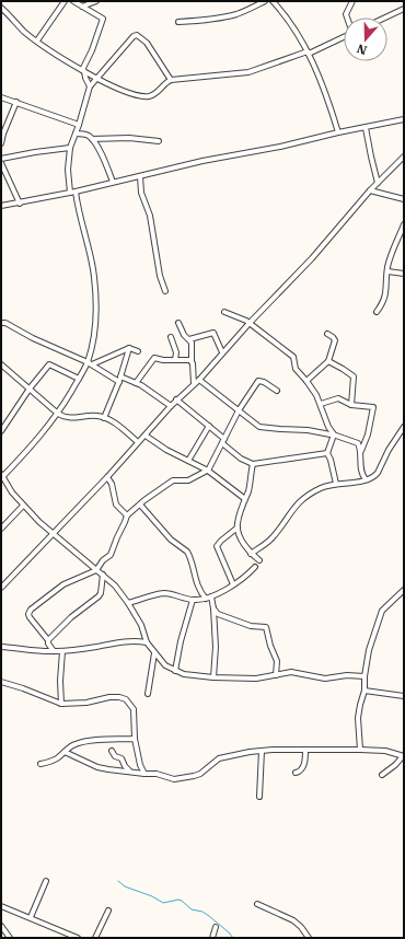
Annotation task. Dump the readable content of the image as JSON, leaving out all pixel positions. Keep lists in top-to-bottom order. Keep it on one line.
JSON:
{"north":"bottom"}
